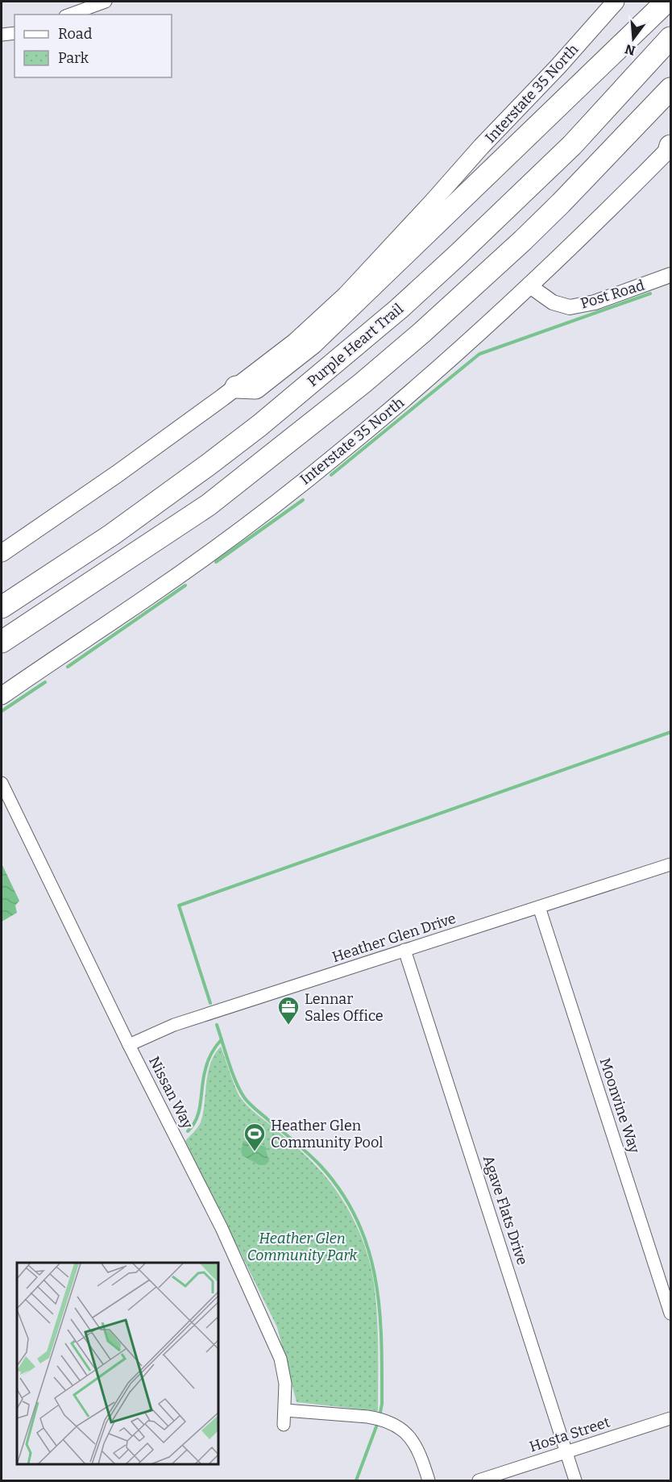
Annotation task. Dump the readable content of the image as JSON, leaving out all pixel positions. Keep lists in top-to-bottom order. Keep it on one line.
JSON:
{"streets":{"highway":["Purple Heart Trail"],"main road":["Interstate 35 North"],"street":["Post Road","Heather Glen Drive","Nissan Way","Moonvine Way","Agave Flats Drive","Hosta Street"]},"crossings":[["Interstate 35 North","Post Road"],["Heather Glen Drive","Nissan Way"],["Heather Glen Drive","Moonvine Way"],["Heather Glen Drive","Agave Flats Drive"],["Agave Flats Drive","Hosta Street"]],"parks":["Heather Glen Community Park"],"places":{"office":["Lennar Sales Office"],"sports":["Heather Glen Community Pool"]},"legend":["Road","Park"],"north":"bottom"}
